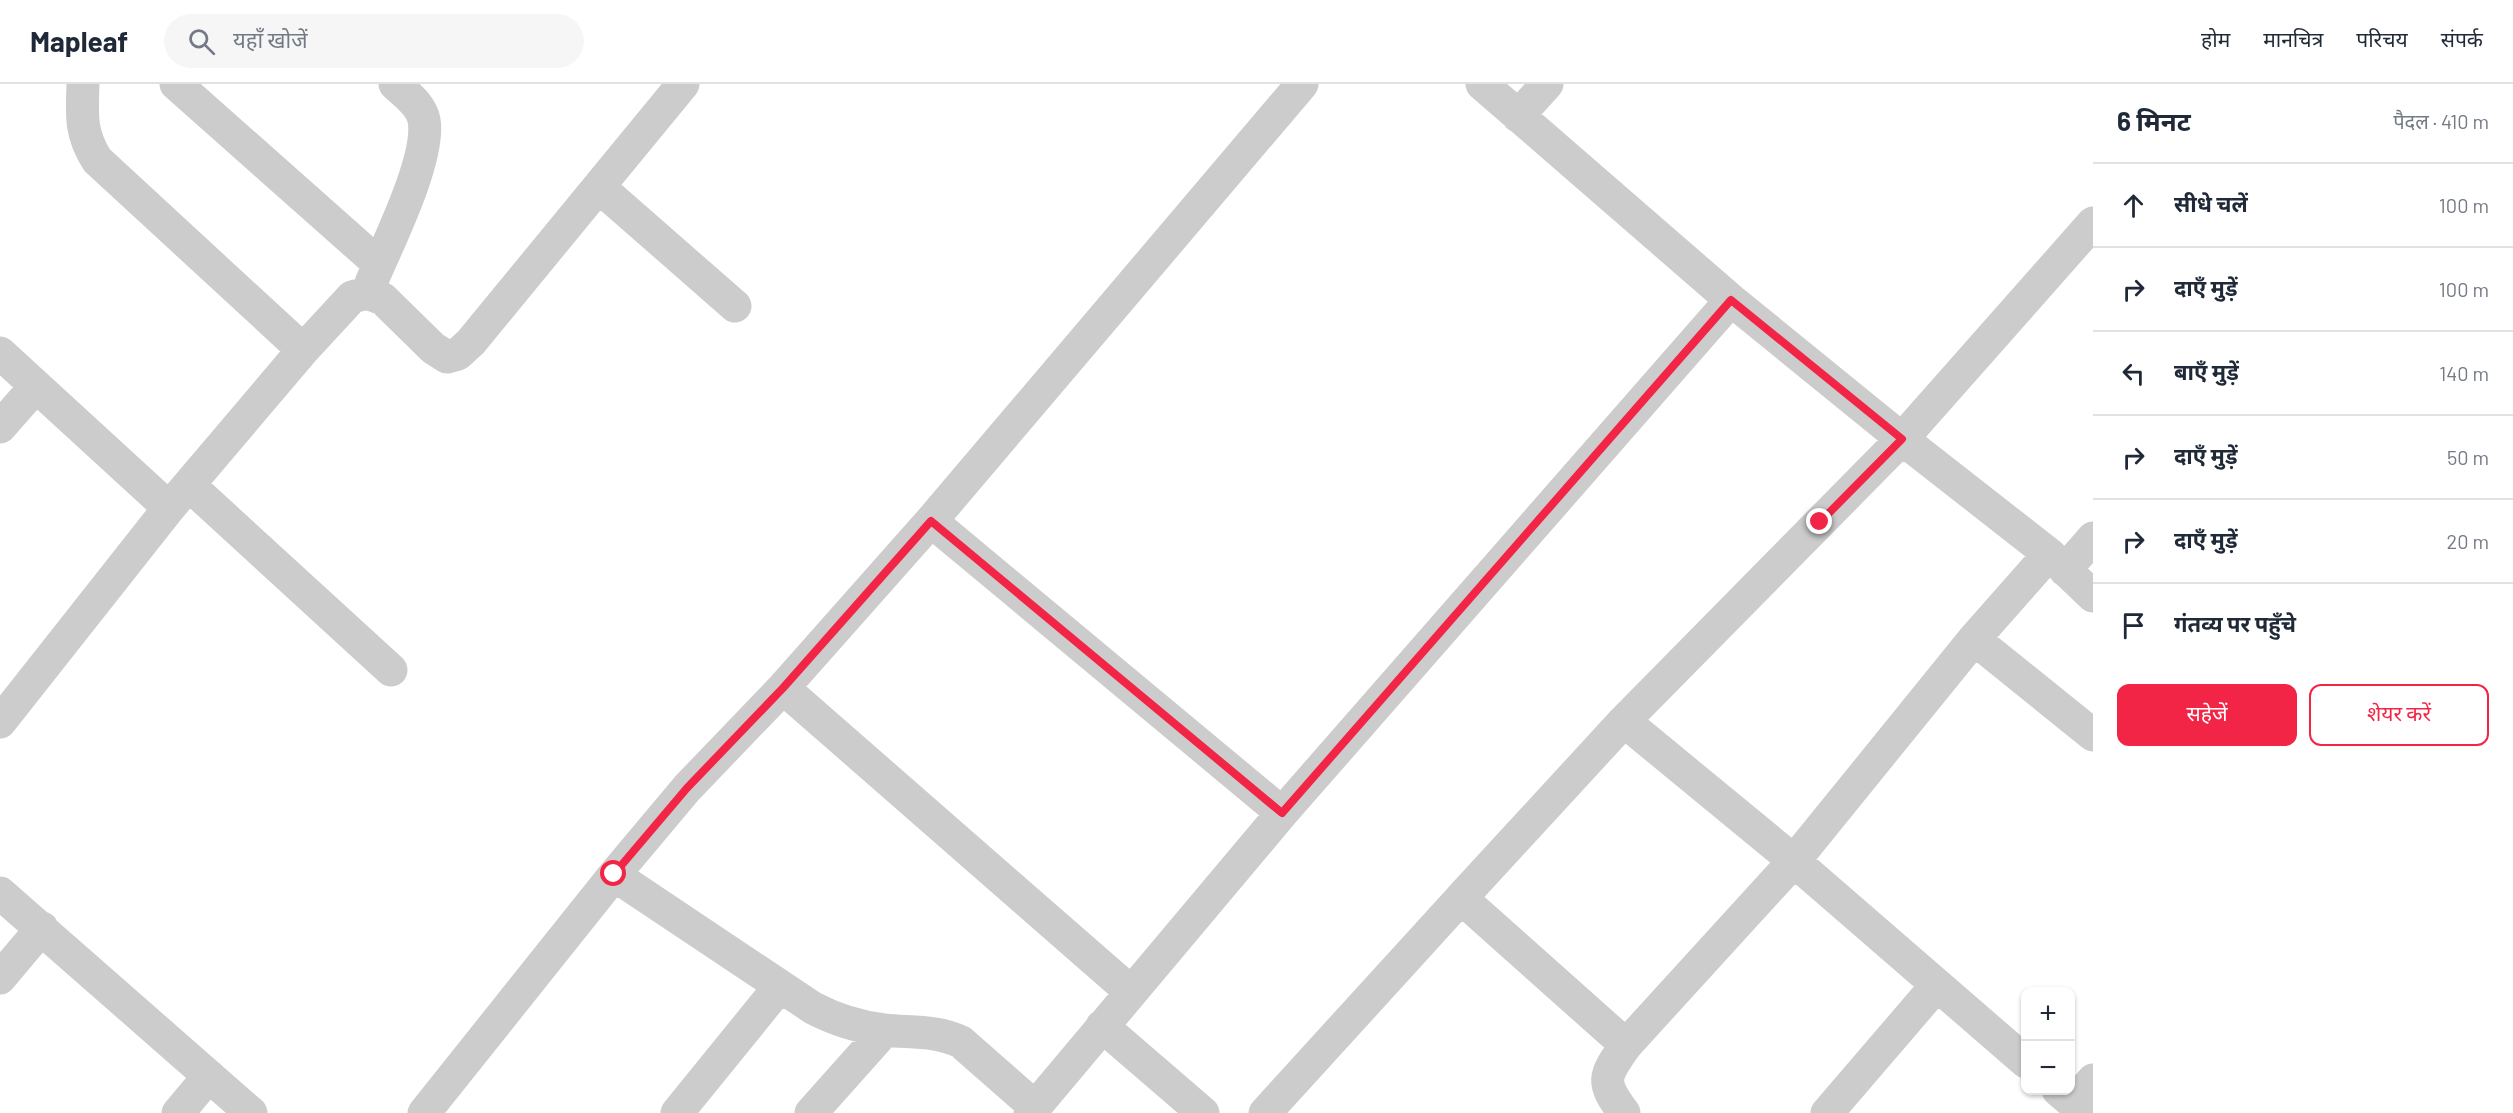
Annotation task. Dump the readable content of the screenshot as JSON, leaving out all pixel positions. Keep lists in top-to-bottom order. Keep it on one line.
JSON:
{"page":{"header":"Mapleaf","search":"यहाँ खोजें","nav":["होम","मानचित्र","परिचय","संपर्क"],"heading":["6 मिनट","पैदल · 410 m"],"list":[["सीधे चलें","100 m"],["दाएँ मुड़ें","100 m"],["बाएँ मुड़ें","140 m"],["दाएँ मुड़ें","50 m"],["दाएँ मुड़ें","20 m"],"गंतव्य पर पहुँचे"],"buttons":["सहेजें","शेयर करें"],"map_buttons":["+","−"]}}
